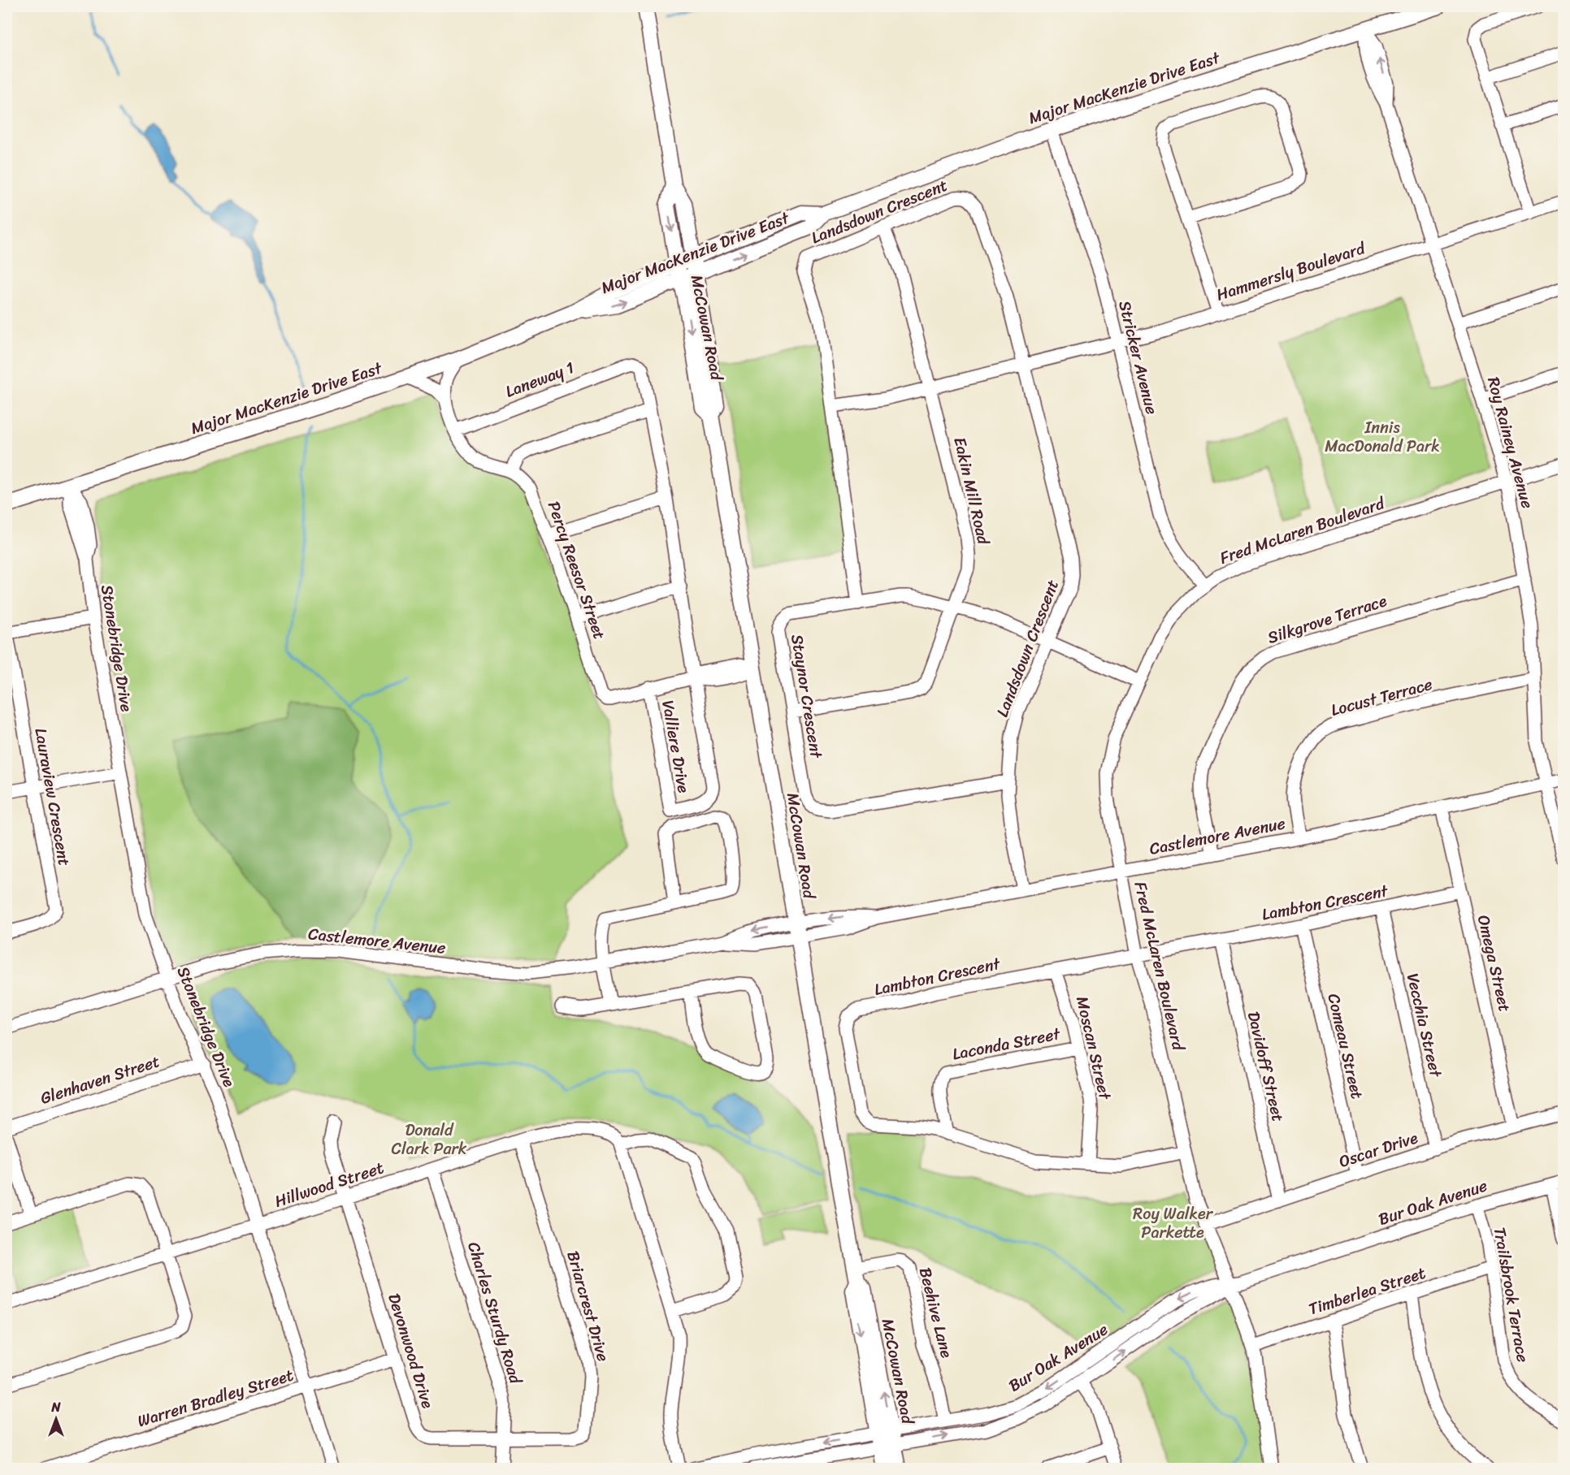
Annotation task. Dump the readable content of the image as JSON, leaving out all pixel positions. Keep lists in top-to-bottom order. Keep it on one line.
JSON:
{"streets":{"main road":["Major MacKenzie Drive East","McCowan Road"],"street":["Landsdown Crescent","Hammersly Boulevard","Stricker Avenue","Laneway 1","Roy Rainey Avenue","Eakin Mill Road","Fred McLaren Boulevard","Percy Reesor Street","Silkgrove Terrace","Stonebridge Drive","Staynor Crescent","Locust Terrace","Valliere Drive","Lauraview Crescent","Castlemore Avenue","Lambton Crescent","Omega Street","Vecchia Street","Laconda Street","Comeau Street","Moscan Street","Davidoff Street","Glenhaven Street","Oscar Drive","Hillwood Street","Bur Oak Avenue","Timberlea Street","Trailsbrook Terrace","Briarcrest Drive","Charles Sturdy Road","Beehive Lane","Devonwood Drive","Warren Bradley Street"]},"crossings":[["Major MacKenzie Drive East","McCowan Road"],["Major MacKenzie Drive East","Stricker Avenue"],["Major MacKenzie Drive East","Roy Rainey Avenue"],["Major MacKenzie Drive East","Percy Reesor Street"],["Major MacKenzie Drive East","Stonebridge Drive"],["Landsdown Crescent","Hammersly Boulevard"],["Landsdown Crescent","Eakin Mill Road"],["Landsdown Crescent","Staynor Crescent"],["Landsdown Crescent","Castlemore Avenue"],["Hammersly Boulevard","Stricker Avenue"],["Hammersly Boulevard","Roy Rainey Avenue"],["McCowan Road","Percy Reesor Street"],["McCowan Road","Castlemore Avenue"],["McCowan Road","Bur Oak Avenue"],["McCowan Road","Beehive Lane"],["Stricker Avenue","Fred McLaren Boulevard"],["Laneway 1","Percy Reesor Street"],["Roy Rainey Avenue","Fred McLaren Boulevard"],["Roy Rainey Avenue","Silkgrove Terrace"],["Roy Rainey Avenue","Locust Terrace"],["Roy Rainey Avenue","Castlemore Avenue"],["Eakin Mill Road","Staynor Crescent"],["Fred McLaren Boulevard","Staynor Crescent"],["Fred McLaren Boulevard","Castlemore Avenue"],["Fred McLaren Boulevard","Lambton Crescent"],["Fred McLaren Boulevard","Oscar Drive"],["Fred McLaren Boulevard","Bur Oak Avenue"],["Fred McLaren Boulevard","Timberlea Street"],["Percy Reesor Street","Valliere Drive"],["Silkgrove Terrace","Castlemore Avenue"],["Stonebridge Drive","Castlemore Avenue"],["Stonebridge Drive","Glenhaven Street"],["Stonebridge Drive","Hillwood Street"],["Stonebridge Drive","Warren Bradley Street"],["Locust Terrace","Castlemore Avenue"],["Castlemore Avenue","Omega Street"],["Lambton Crescent","Omega Street"],["Lambton Crescent","Vecchia Street"],["Lambton Crescent","Laconda Street"],["Lambton Crescent","Comeau Street"],["Lambton Crescent","Moscan Street"],["Lambton Crescent","Davidoff Street"],["Omega Street","Oscar Drive"],["Vecchia Street","Oscar Drive"],["Laconda Street","Moscan Street"],["Comeau Street","Oscar Drive"],["Davidoff Street","Oscar Drive"],["Hillwood Street","Briarcrest Drive"],["Hillwood Street","Charles Sturdy Road"],["Hillwood Street","Devonwood Drive"],["Bur Oak Avenue","Trailsbrook Terrace"],["Bur Oak Avenue","Beehive Lane"],["Timberlea Street","Trailsbrook Terrace"],["Briarcrest Drive","Charles Sturdy Road"],["Briarcrest Drive","Devonwood Drive"],["Charles Sturdy Road","Devonwood Drive"],["Devonwood Drive","Warren Bradley Street"]],"parks":["Innis MacDonald Park","Donald Clark Park","Roy Walker Parkette"],"north":"top"}
